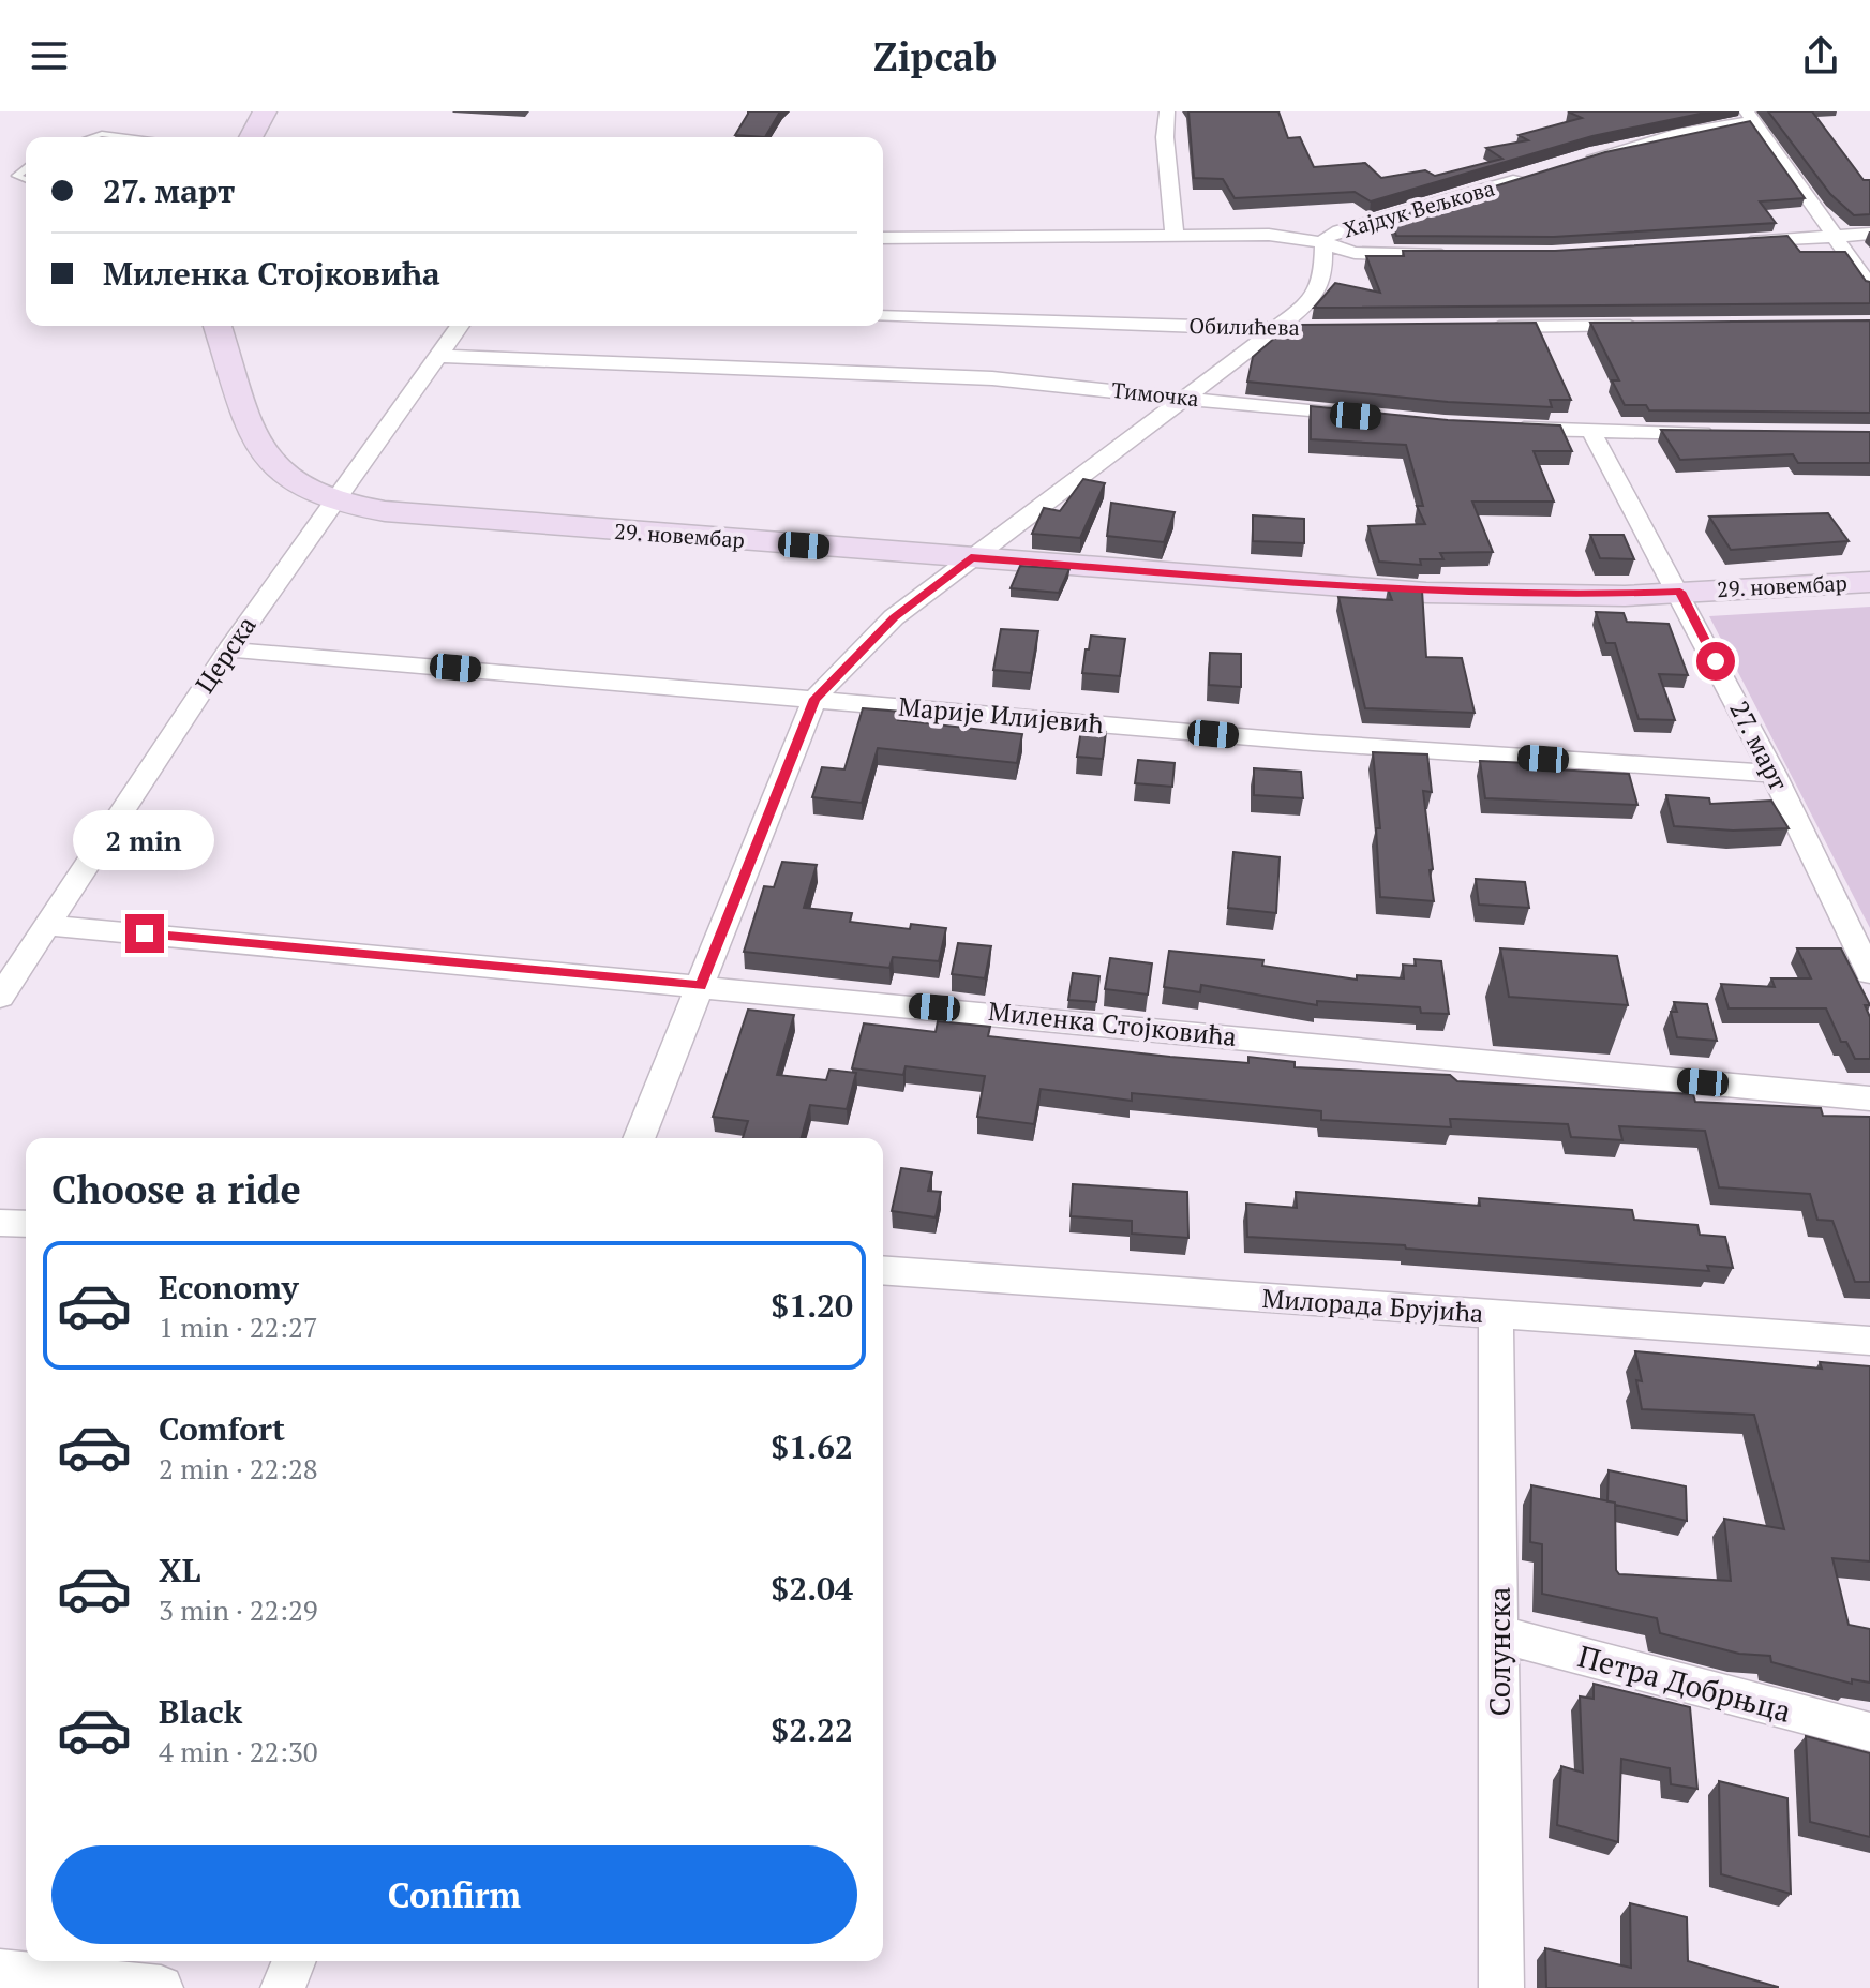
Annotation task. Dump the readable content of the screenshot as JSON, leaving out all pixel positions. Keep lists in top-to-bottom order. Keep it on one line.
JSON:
{"streets":{"main road":["29. новембар"],"street":["Хајдук Вељкова","Обилићева","Тимочка","Церска","Марије Илијевић","27. март","Миленка Стојковића","Милорада Брујића","Солунска","Петра Добрњца"]},"crossings":[["Тимочка","Церска"],["29. новембар","Церска"],["29. новембар","27. март"],["Церска","Марије Илијевић"],["Церска","Миленка Стојковића"],["Марије Илијевић","27. март"],["Милорада Брујића","Солунска"],["Солунска","Петра Добрњца"]],"page":{"header":"Zipcab","banner":["27. март","Миленка Стојковића"],"bubble":"2 min","heading":"Choose a ride","list":[{"name":"Economy","note":"1 min · 22:27","value":"$1.20"},{"name":"Comfort","note":"2 min · 22:28","value":"$1.62"},{"name":"XL","note":"3 min · 22:29","value":"$2.04"},{"name":"Black","note":"4 min · 22:30","value":"$2.22"}],"buttons":"Confirm"}}
